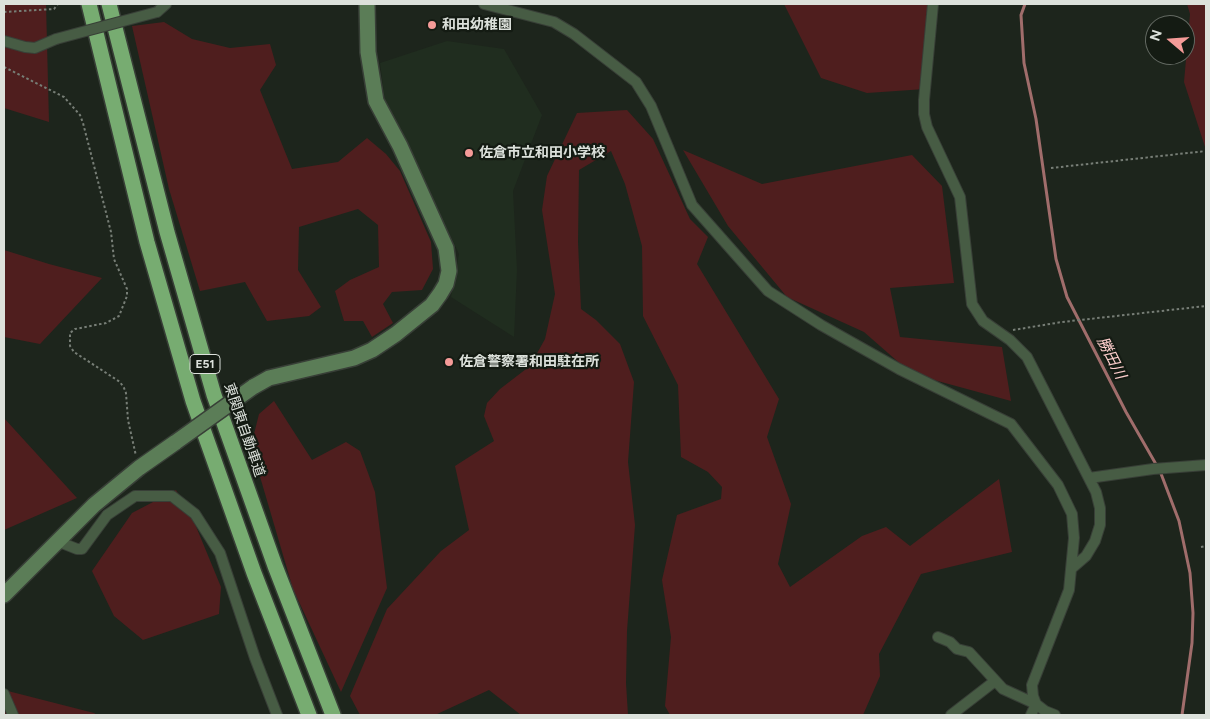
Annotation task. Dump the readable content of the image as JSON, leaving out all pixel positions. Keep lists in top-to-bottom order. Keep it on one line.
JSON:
{"streets":{"highway":["E51","東関東自動車道"]},"water":["勝田川"],"places":["和田幼稚園","佐倉市立和田小学校","佐倉警察署和田駐在所"],"north":"left"}
